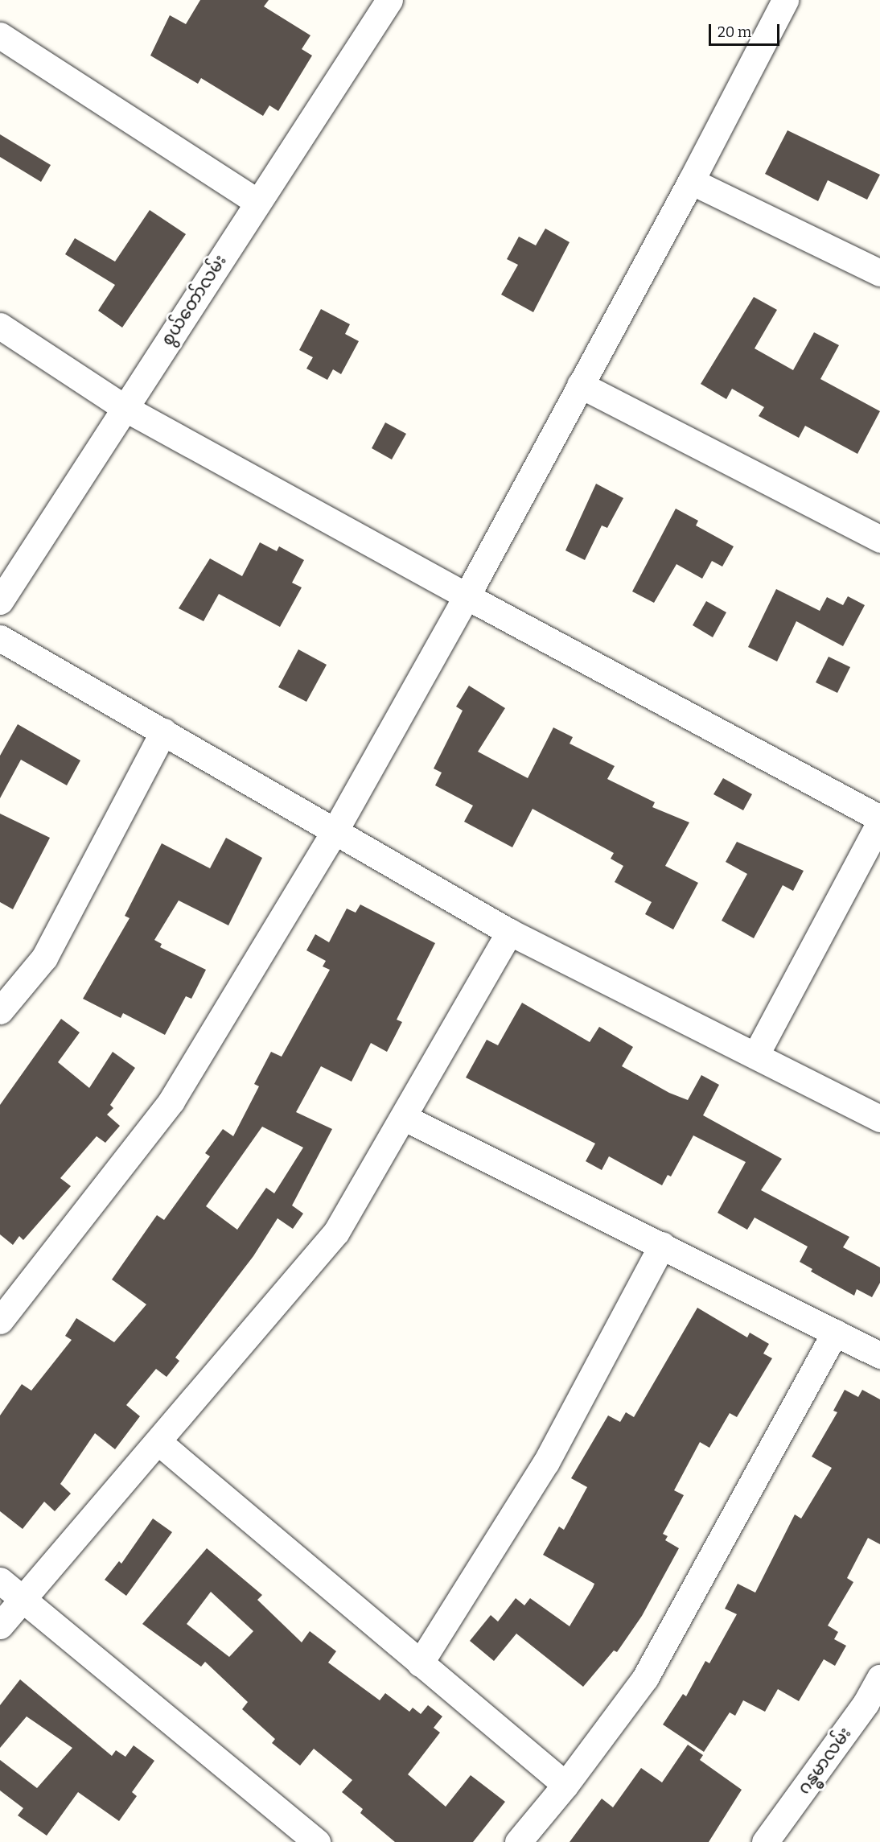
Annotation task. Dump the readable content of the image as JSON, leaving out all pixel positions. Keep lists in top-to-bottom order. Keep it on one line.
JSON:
{"streets":{"street":["စွယ်တော်လမ်း","ဂန္ဓမာလမ်း"]},"scale_bar":"20 m"}
